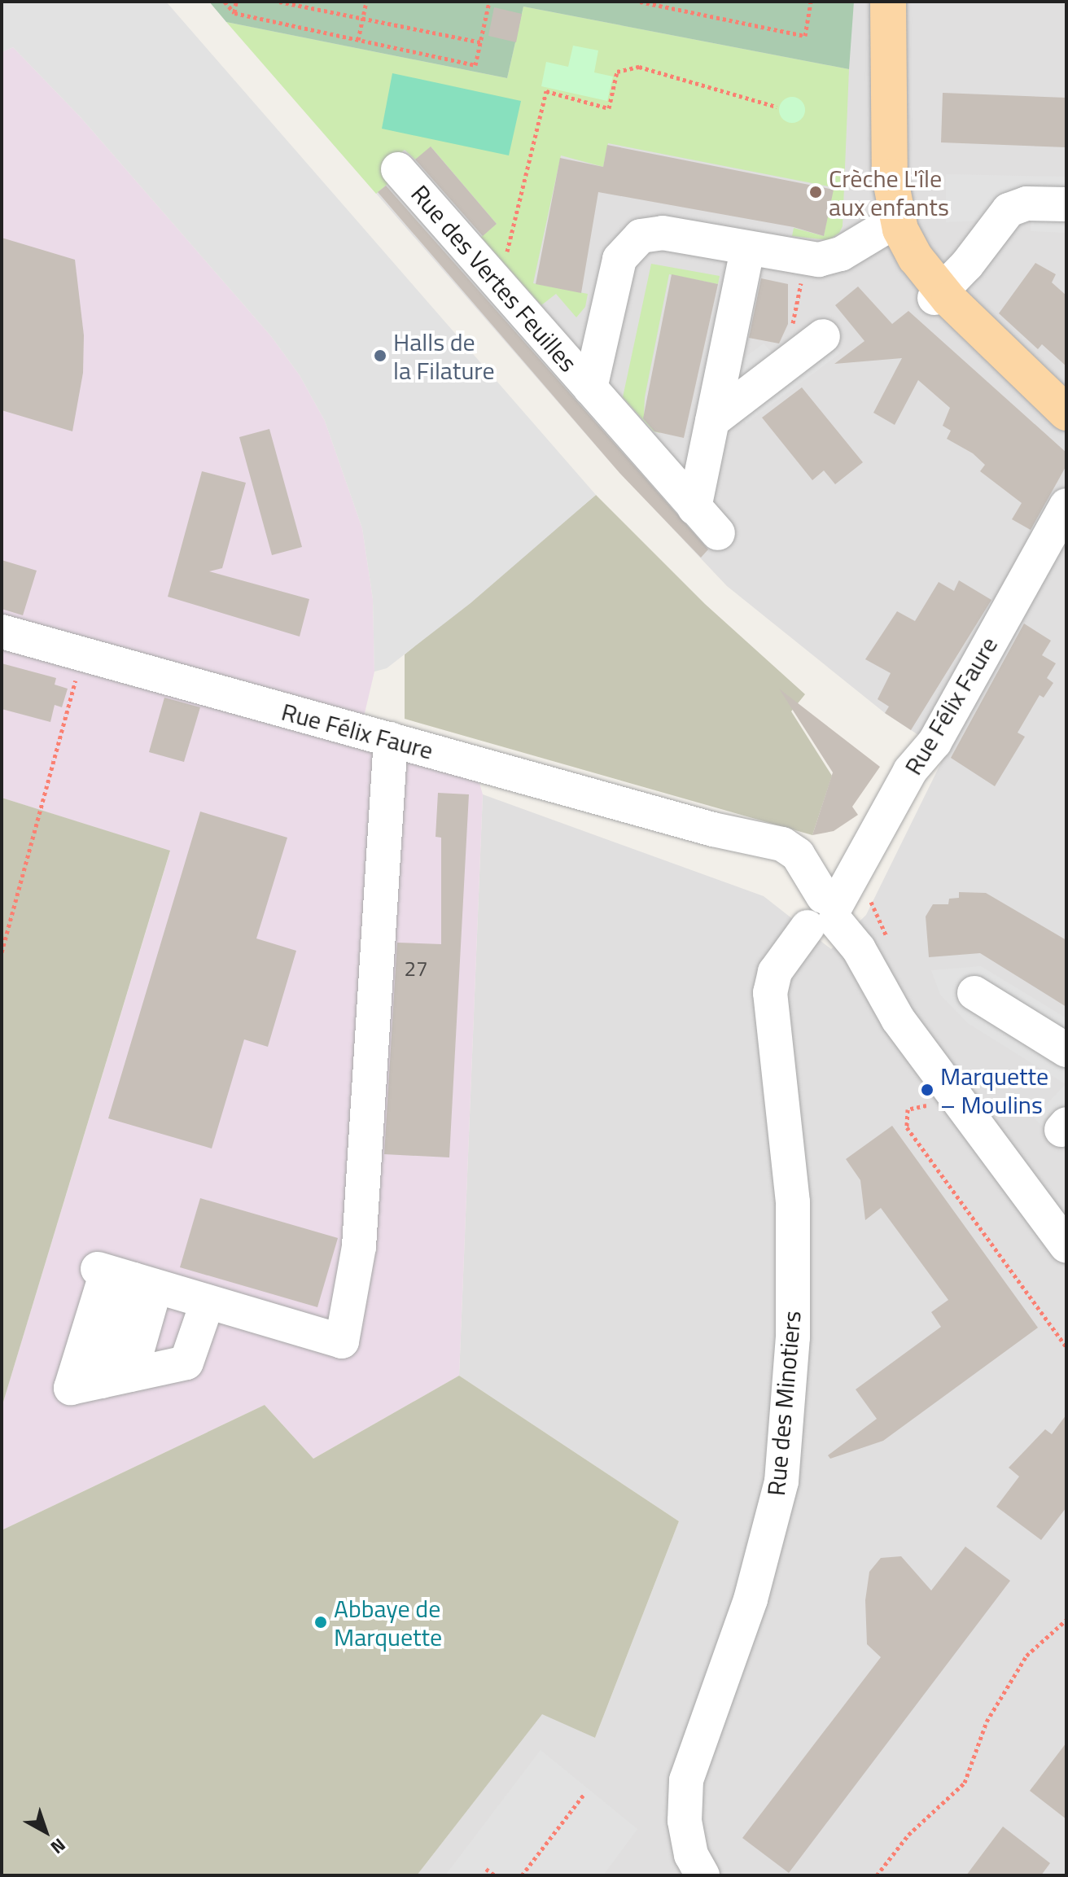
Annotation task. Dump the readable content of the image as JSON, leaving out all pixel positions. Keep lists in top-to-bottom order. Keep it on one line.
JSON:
{"streets":{"street":["Rue des Vertes Feuilles","Rue Félix Faure","Rue des Minotiers"]},"crossings":[["Rue Félix Faure","Rue des Minotiers"]],"places":["Crèche L'île aux enfants","Halls de la Filature","Marquette – Moulins","Abbaye de Marquette"],"house_numbers":["27"],"north":"bottom right"}
